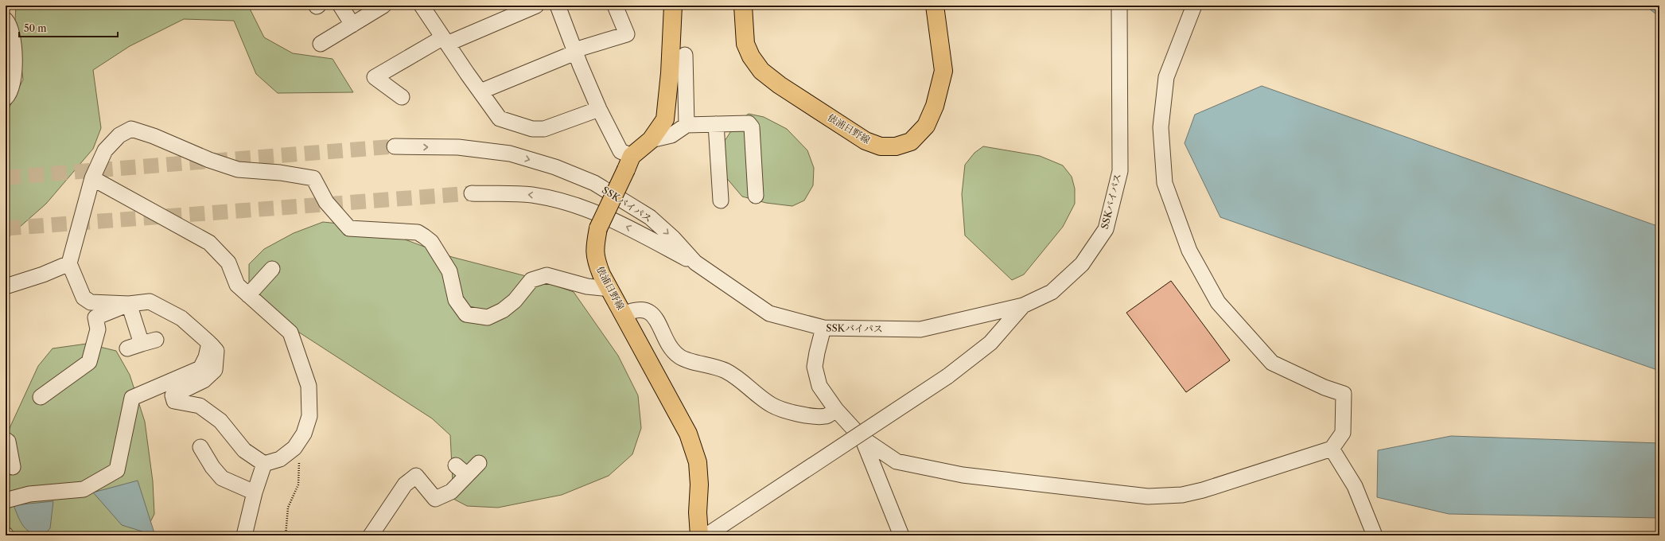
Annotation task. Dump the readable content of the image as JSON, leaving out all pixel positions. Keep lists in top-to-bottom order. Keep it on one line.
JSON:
{"streets":{"main road":["俵浦日野線"],"street":["SSKバイパス"]},"scale_bar":"50 m"}
